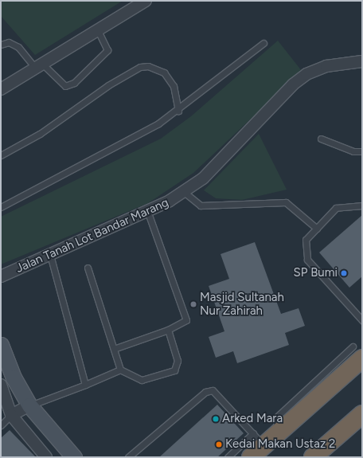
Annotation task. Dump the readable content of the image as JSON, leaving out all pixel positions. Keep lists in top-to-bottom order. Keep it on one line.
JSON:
{"streets":{"street":["Jalan Tanah Lot Bandar Marang"]},"places":["SP Bumi","Masjid Sultanah Nur Zahirah","Arked Mara","Kedai Makan Ustaz 2"]}
